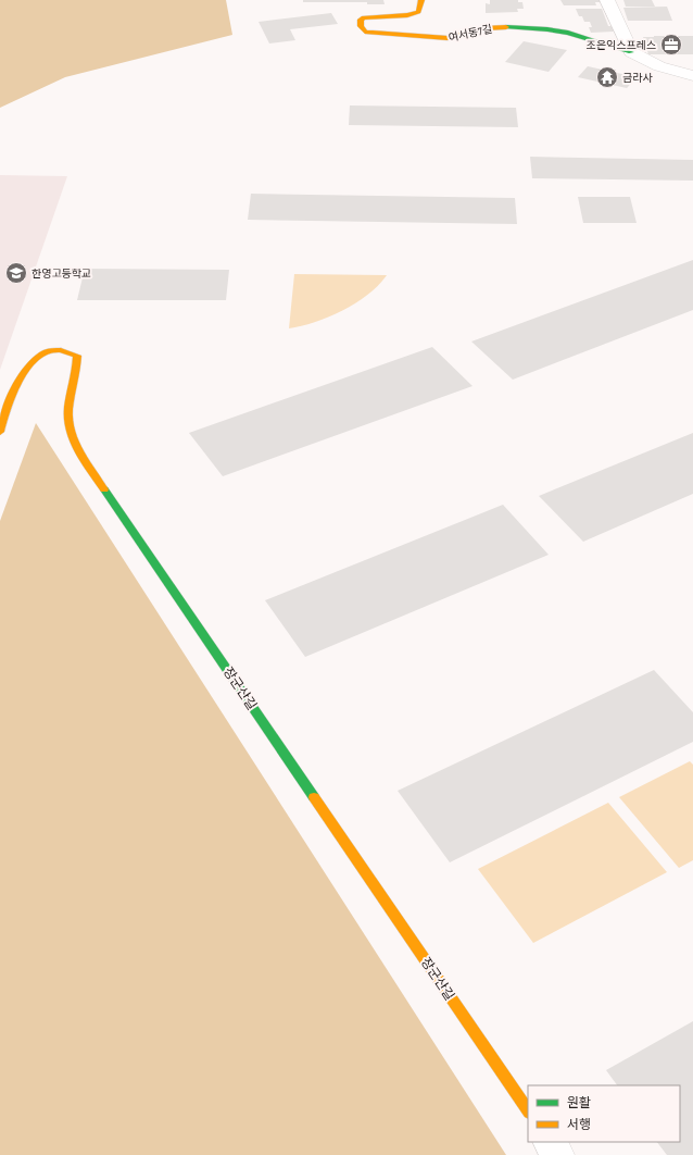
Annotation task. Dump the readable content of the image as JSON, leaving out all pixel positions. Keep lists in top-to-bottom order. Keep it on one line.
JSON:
{"streets":{"street":["여서동7길","장군산길"]},"places":{"office":["조은익스프레스"],"temple":["금라사"],"school or university":["한영고등학교"]},"legend":["원활","서행"]}
